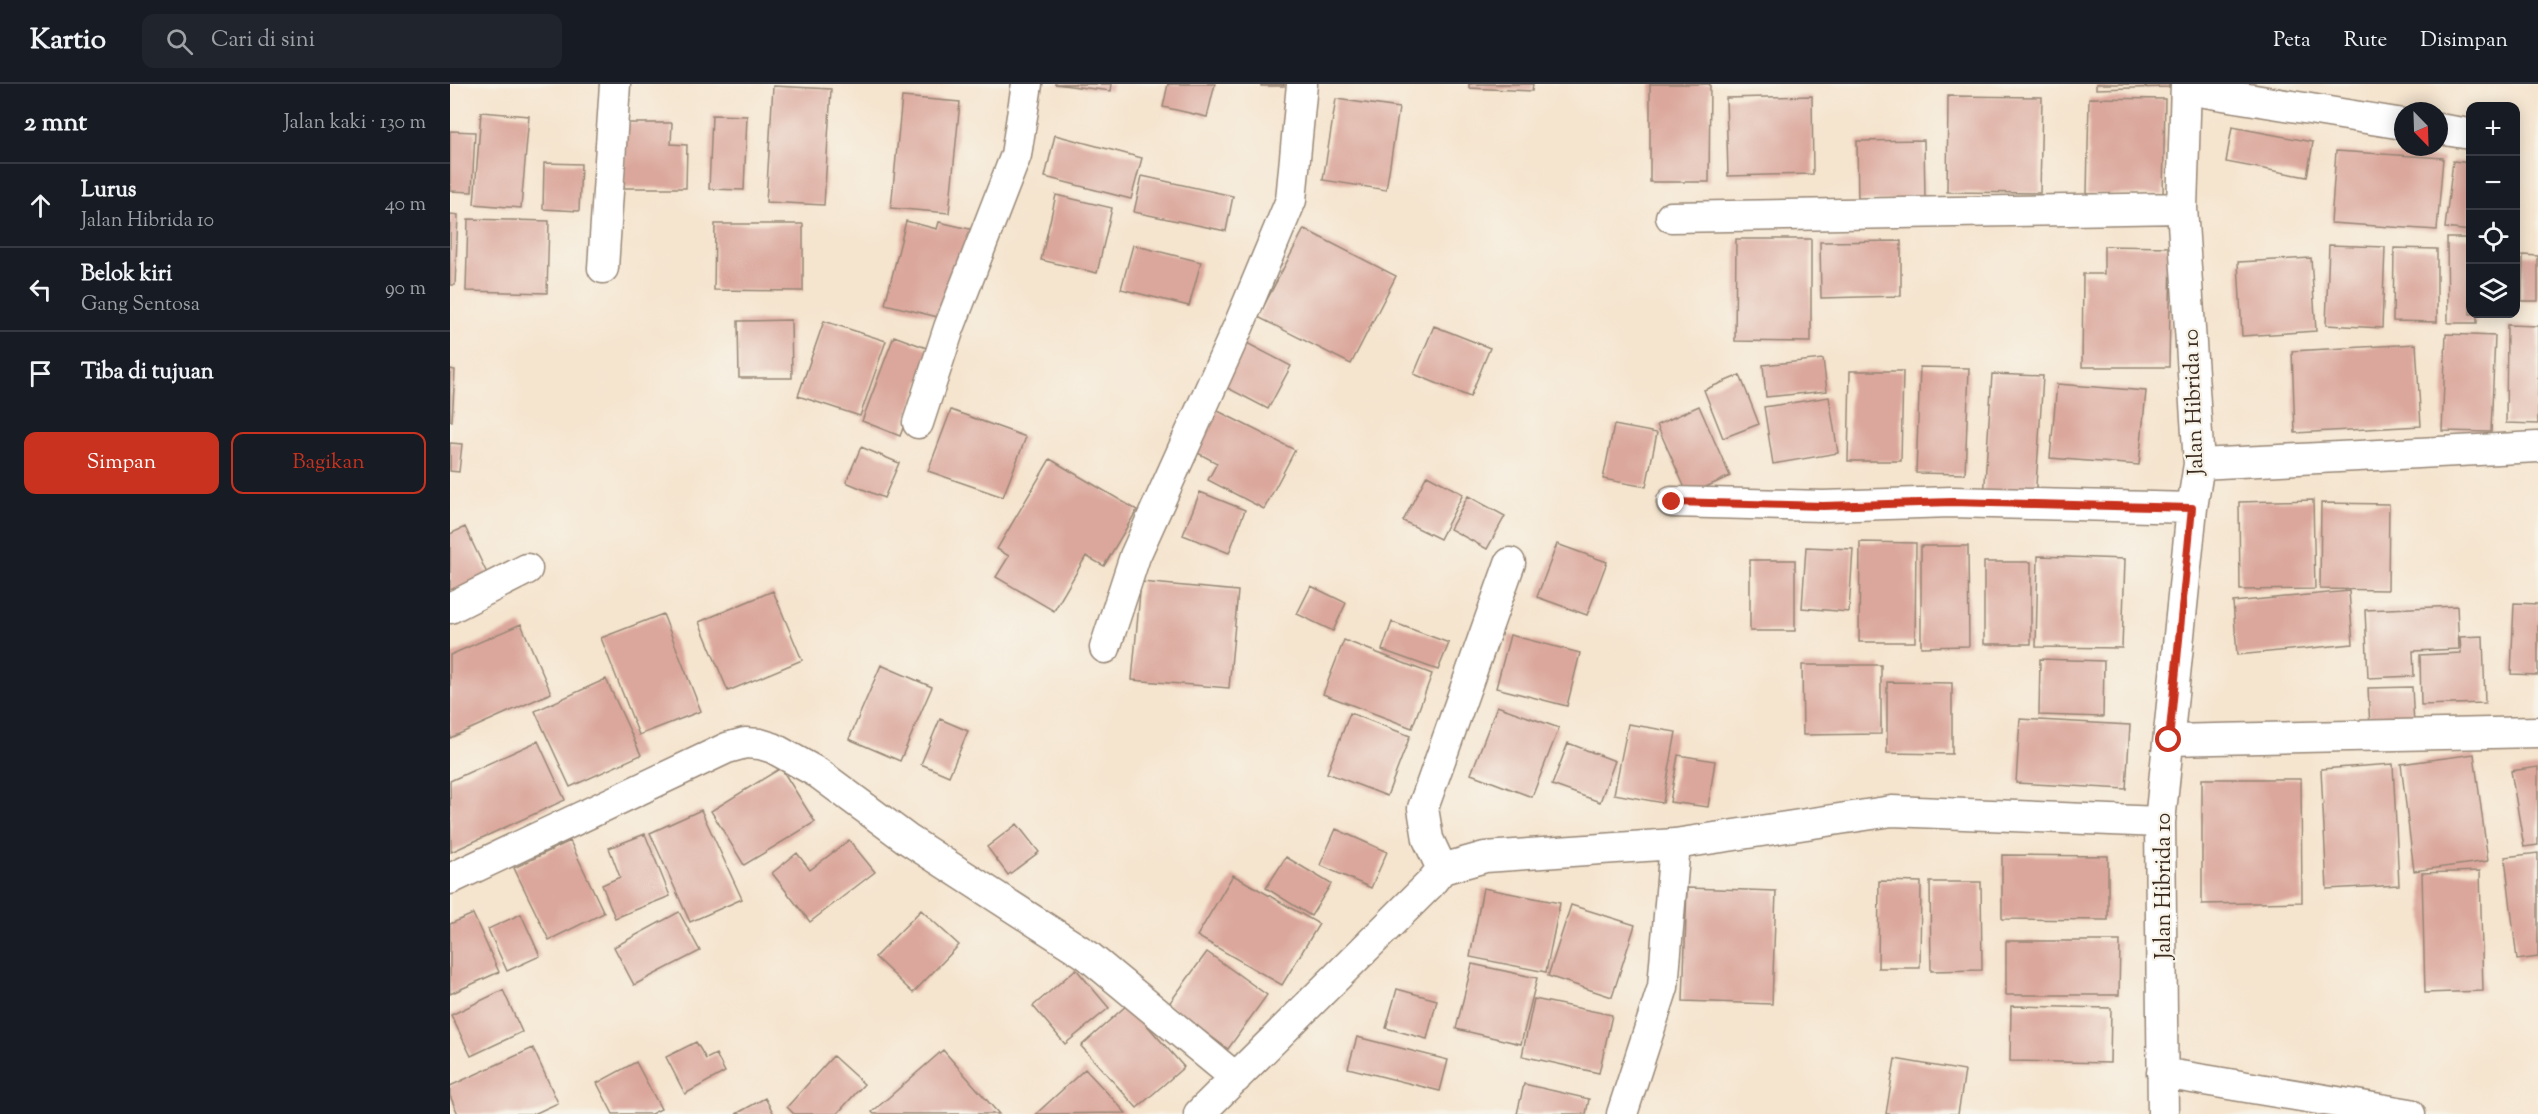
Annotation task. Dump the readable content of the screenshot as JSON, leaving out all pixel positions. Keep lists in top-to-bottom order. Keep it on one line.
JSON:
{"streets":{"street":["Jalan Hibrida 10"]},"north":"bottom right","page":{"header":"Kartio","search":"Cari di sini","nav":["Peta","Rute","Disimpan"],"heading":["2 mnt","Jalan kaki · 130 m"],"map_buttons":["+","−"],"list":[["Lurus","Jalan Hibrida 10","40 m"],["Belok kiri","Gang Sentosa","90 m"],"Tiba di tujuan"],"buttons":["Simpan","Bagikan"]}}
